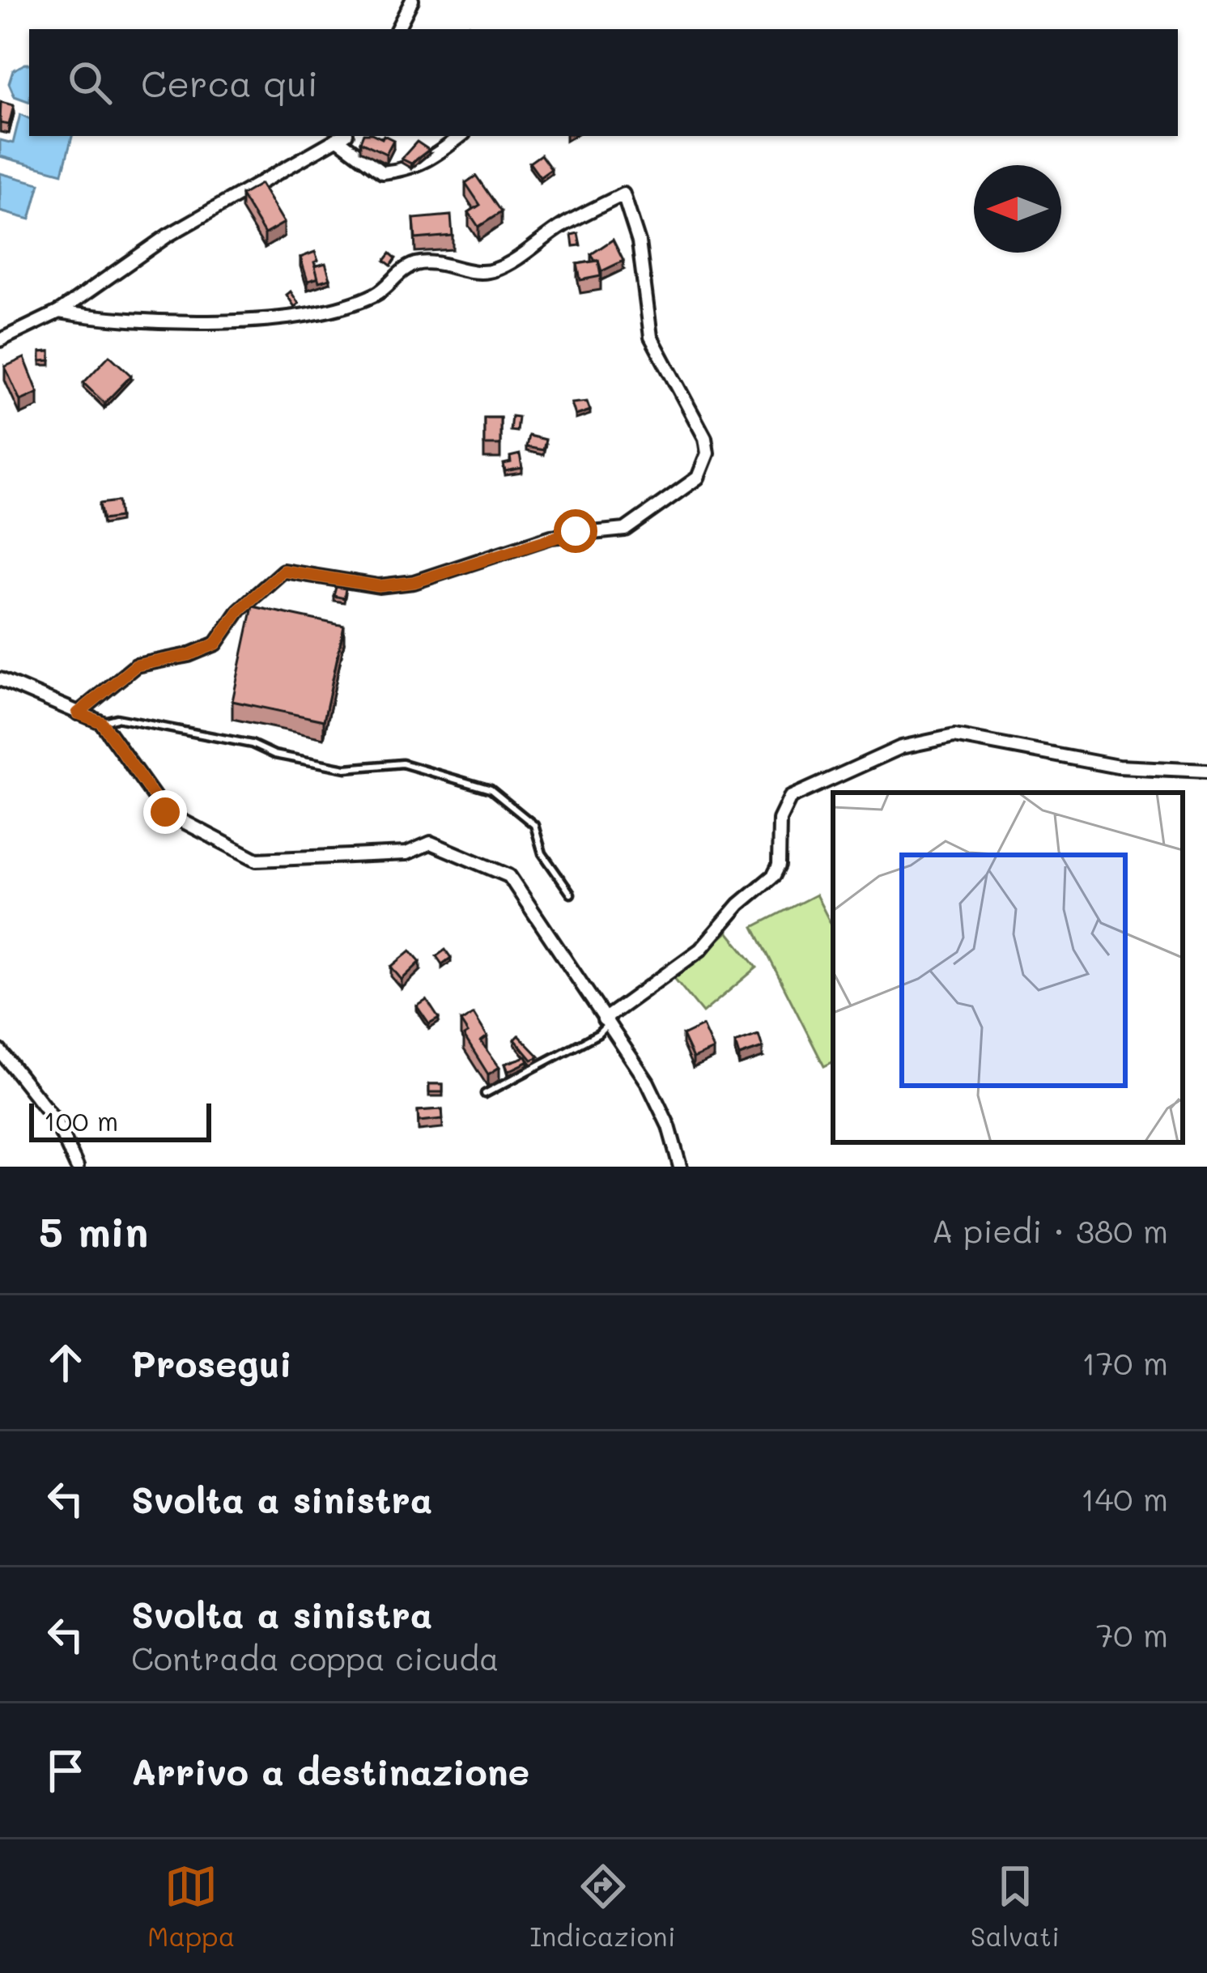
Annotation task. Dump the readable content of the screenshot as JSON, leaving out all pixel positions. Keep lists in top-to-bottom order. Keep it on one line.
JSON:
{"scale_bar":"100 m","north":"left","page":{"search":"Cerca qui","scale":"100 m","heading":["5 min","A piedi · 380 m"],"list":[["Prosegui","170 m"],["Svolta a sinistra","140 m"],["Svolta a sinistra","Contrada coppa cicuda","70 m"],"Arrivo a destinazione"],"nav":["Mappa","Indicazioni","Salvati"]}}
